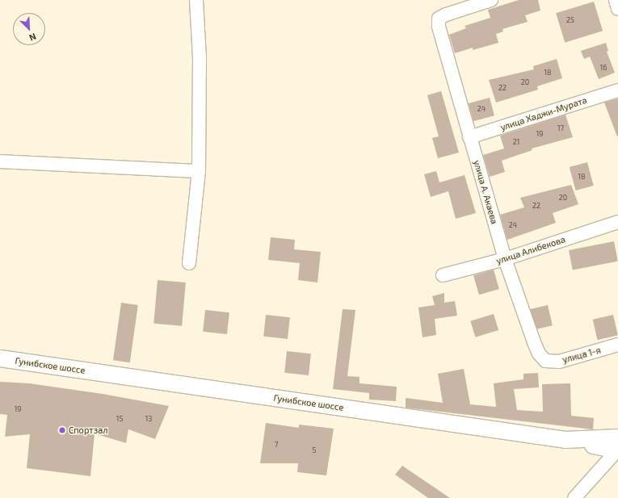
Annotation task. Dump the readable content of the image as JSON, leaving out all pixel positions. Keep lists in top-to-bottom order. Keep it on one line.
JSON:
{"streets":{"main road":["Гунибское шоссе"],"street":["улица Хаджи-Мурата","улица А. Акаева","улица Алибекова","улица 1-я"]},"crossings":[["улица Хаджи-Мурата","улица А. Акаева"],["улица А. Акаева","улица Алибекова"],["улица А. Акаева","улица 1-я"]],"places":["Спортзал"],"house_numbers":["25","16","18","20","22","24","17","19","21","18","20","22","24","19","15","13","7","5"],"north":"bottom right"}
